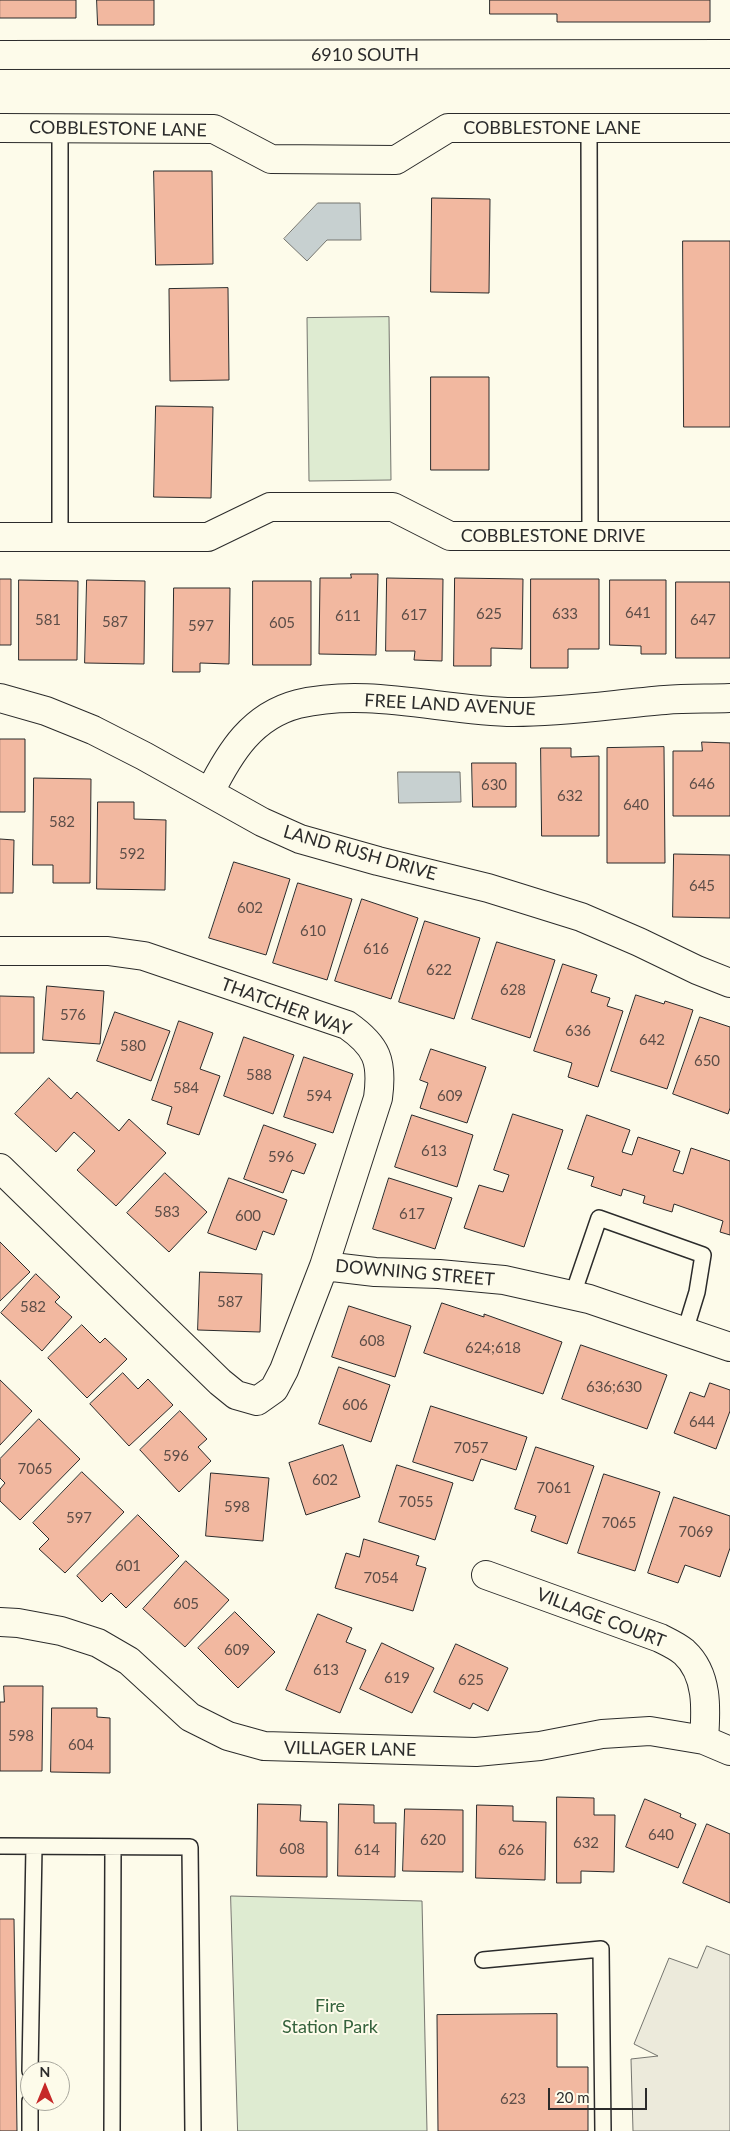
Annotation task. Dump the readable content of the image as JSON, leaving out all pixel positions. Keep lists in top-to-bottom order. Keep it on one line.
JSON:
{"streets":{"street":["6910 SOUTH","COBBLESTONE LANE","COBBLESTONE DRIVE","FREE LAND AVENUE","LAND RUSH DRIVE","THATCHER WAY","DOWNING STREET","VILLAGE COURT","VILLAGER LANE"]},"crossings":[["FREE LAND AVENUE","LAND RUSH DRIVE"],["THATCHER WAY","DOWNING STREET"],["VILLAGE COURT","VILLAGER LANE"]],"parks":["Fire Station Park"],"house_numbers":["641","625","633","617","611","581","647","587","605","597","646","630","632","640","582","592","645","602","610","616","622","628","576","636","642","580","650","588","584","594","609","613","596","583","617","600","587","582","608","624;618","636;630","606","644","7057","596","7065","602","7061","7055","598","597","7065","7069","601","7054","605","609","613","619","625","598","604","640","620","632","608","614","626","623"],"scale_bar":"20 m","north":"top"}
